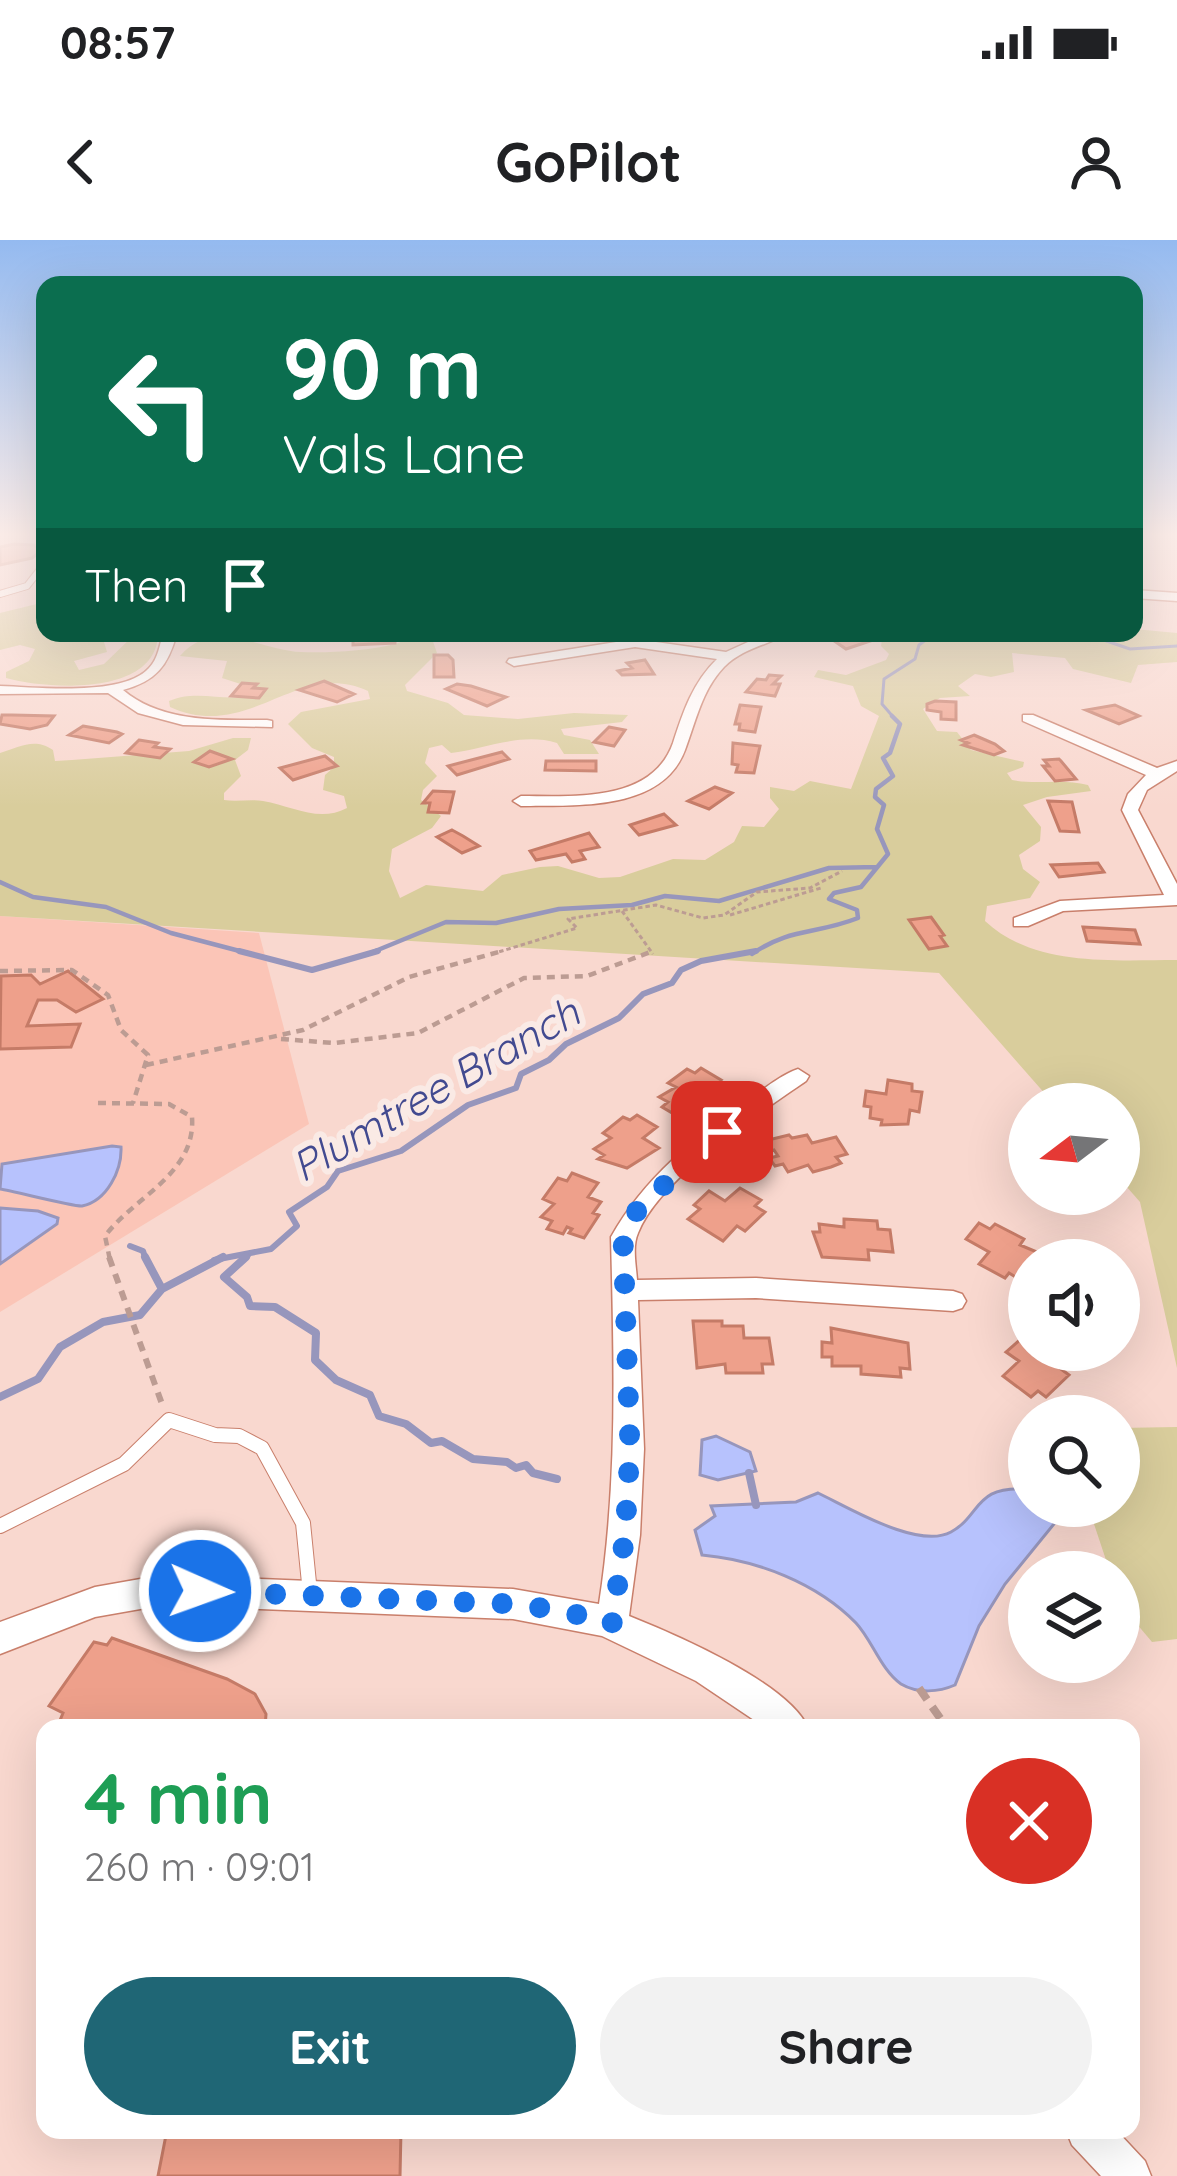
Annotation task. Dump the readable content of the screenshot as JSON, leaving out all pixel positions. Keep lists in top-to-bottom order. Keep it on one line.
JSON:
{"water":["Plumtree Branch"],"north":"left","page":{"status":"08:57","header":"GoPilot","turn":["90 m","Vals Lane"],"then":"Then","heading":["4 min","260 m · 09:01"],"buttons":["Exit","Share"]}}
